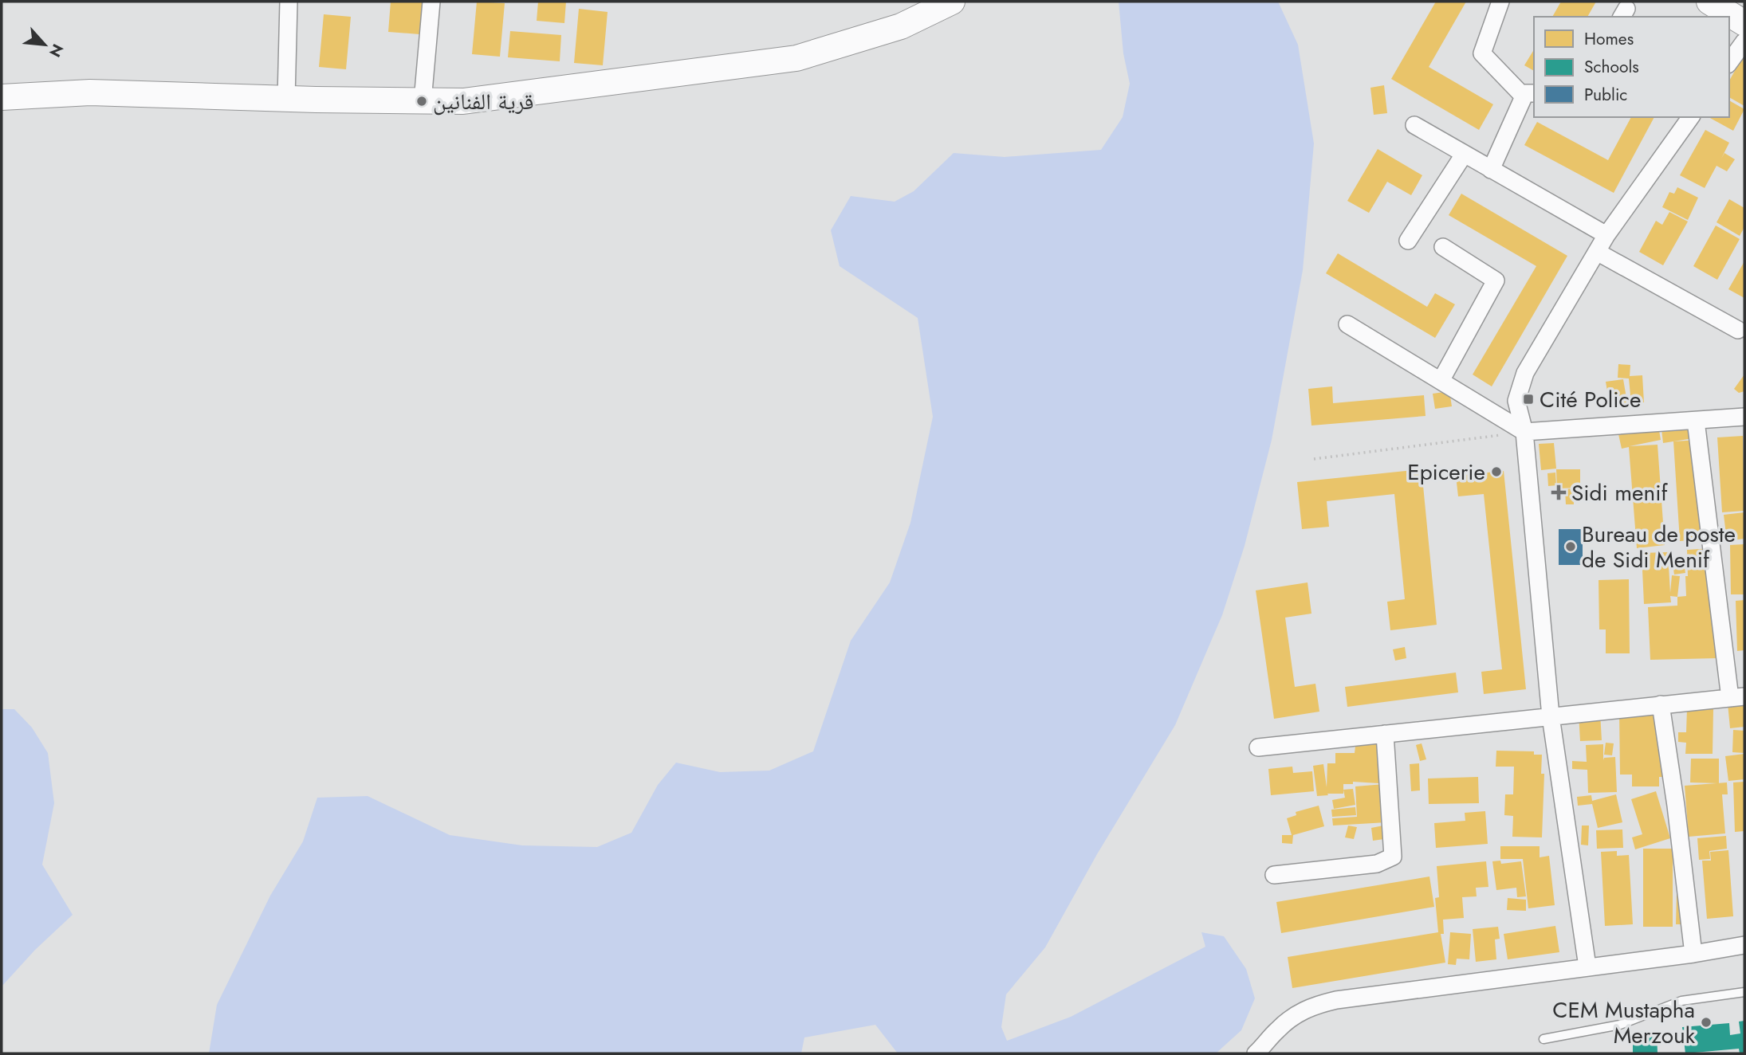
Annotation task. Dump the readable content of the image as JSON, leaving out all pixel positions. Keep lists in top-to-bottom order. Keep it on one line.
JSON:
{"places":{"other":["قرية الفنانين","Epicerie","Bureau de poste de Sidi Menif","CEM Mustapha Merzouk"],"transit":["Cité Police"],"health":["Sidi menif"]},"legend":["Homes","Schools","Public"],"north":"bottom right"}
